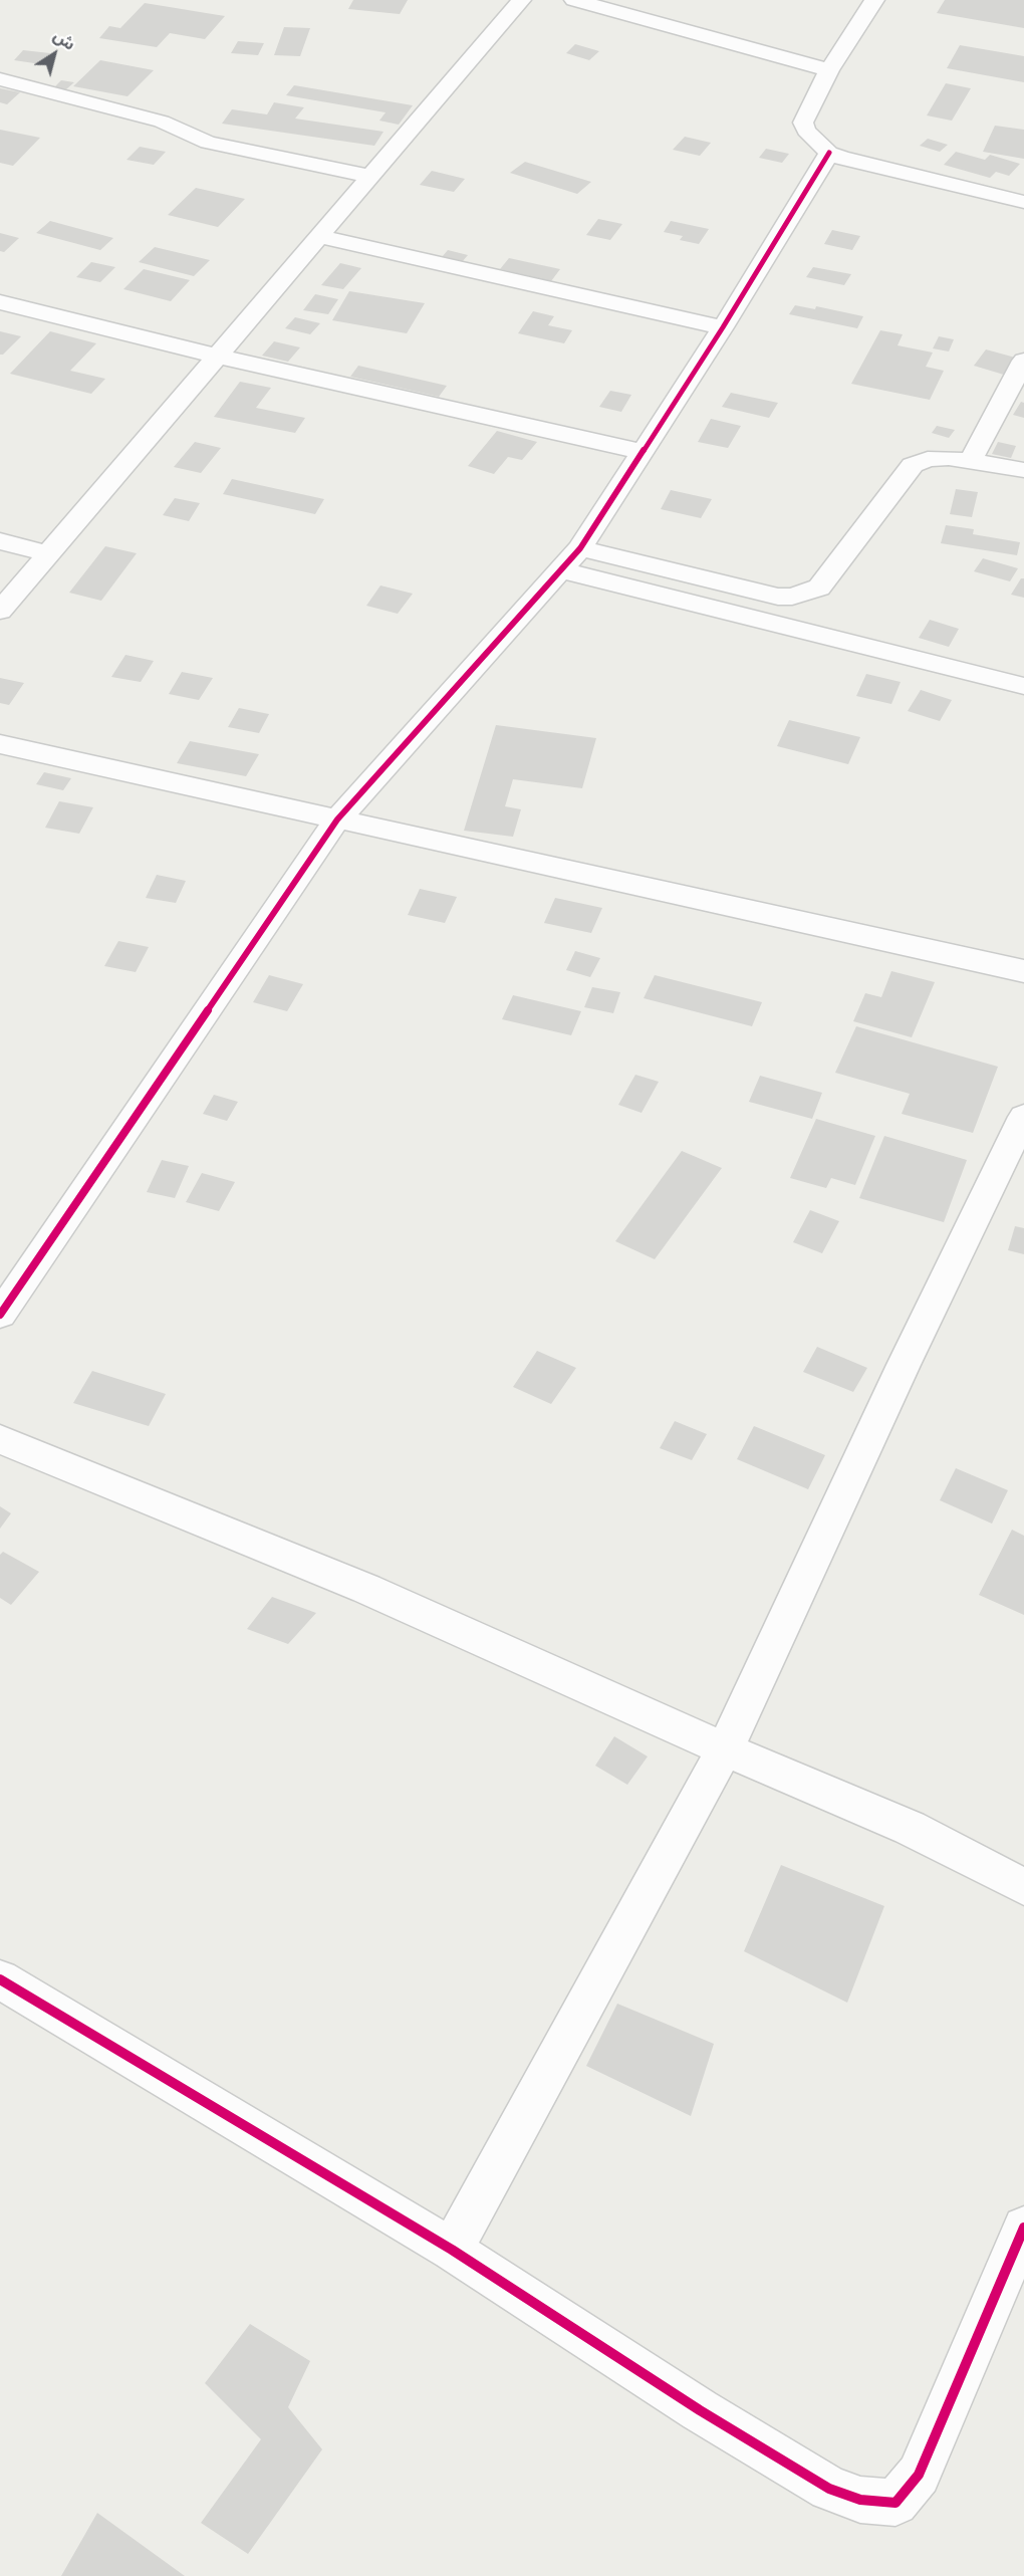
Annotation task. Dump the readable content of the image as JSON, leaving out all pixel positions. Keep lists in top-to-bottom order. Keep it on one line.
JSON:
{"north":"top right"}
